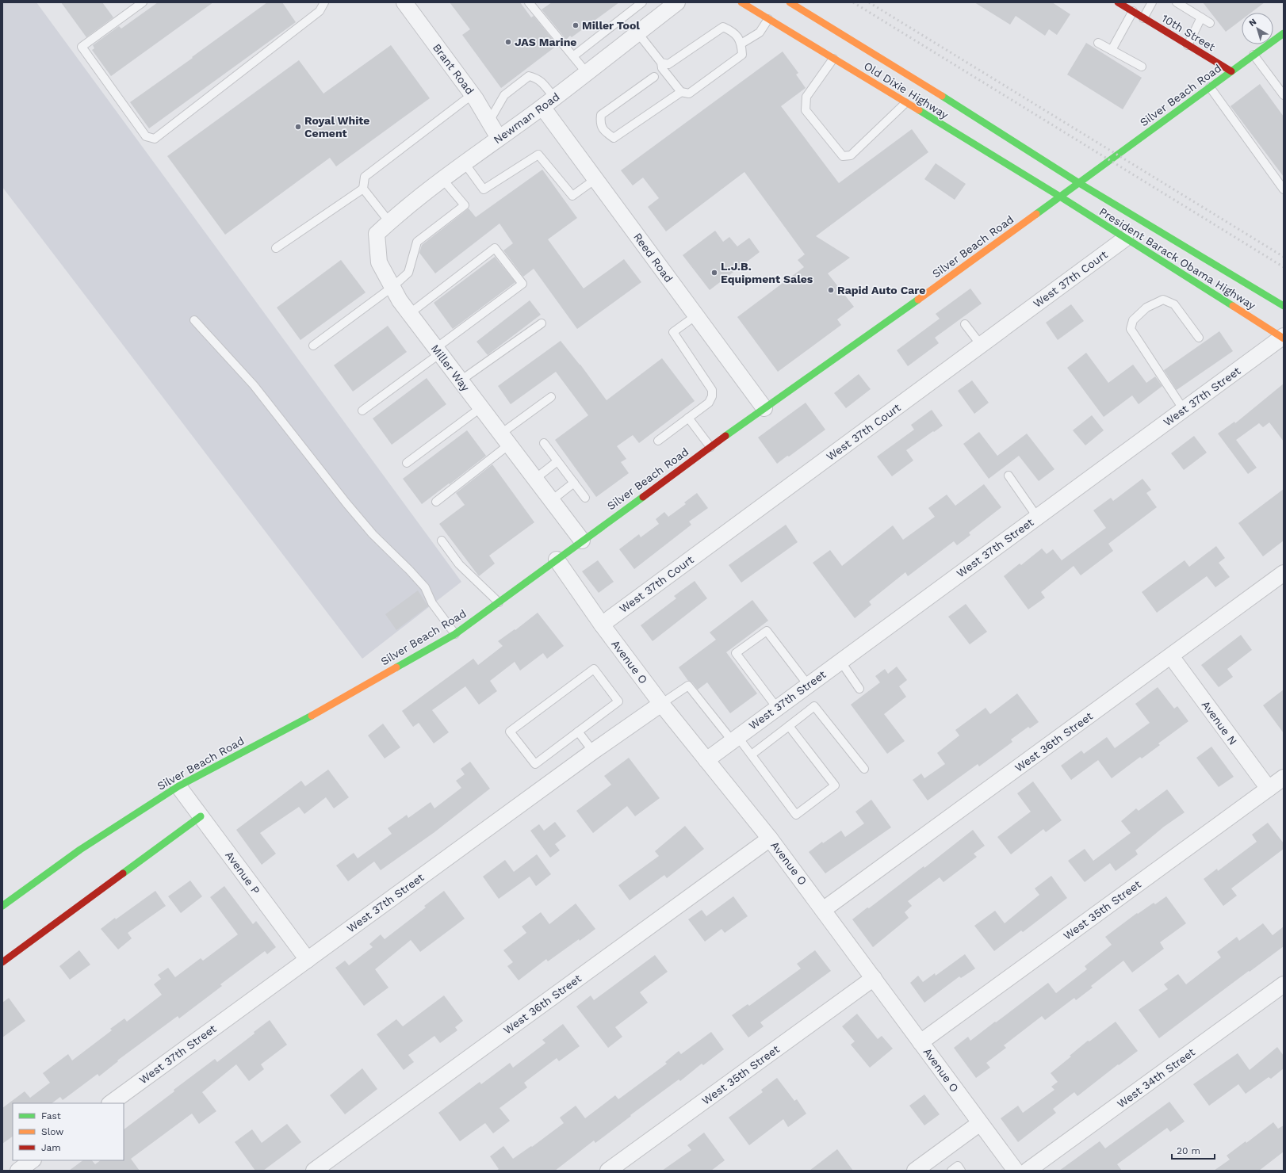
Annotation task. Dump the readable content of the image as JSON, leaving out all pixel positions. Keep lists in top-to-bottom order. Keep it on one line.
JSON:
{"streets":{"street":["10th Street","Brant Road","Old Dixie Highway","Silver Beach Road","Newman Road","Reed Road","President Barack Obama Highway","West 37th Court","Miller Way","West 37th Street","Avenue O","Avenue N","West 36th Street","Avenue P","West 35th Street","West 34th Street"]},"crossings":[["10th Street","Silver Beach Road"],["Brant Road","Newman Road"],["Old Dixie Highway","Silver Beach Road"],["Old Dixie Highway","President Barack Obama Highway"],["Silver Beach Road","Reed Road"],["Silver Beach Road","President Barack Obama Highway"],["Silver Beach Road","Avenue O"],["Silver Beach Road","Avenue P"],["Newman Road","Reed Road"],["Newman Road","Miller Way"],["President Barack Obama Highway","West 37th Court"],["President Barack Obama Highway","West 37th Street"],["West 37th Court","Avenue O"],["West 37th Street","Avenue O"],["West 37th Street","Avenue P"],["Avenue O","West 36th Street"],["Avenue O","West 35th Street"],["Avenue N","West 36th Street"],["Avenue N","West 35th Street"]],"places":["Miller Tool","JAS Marine","Royal White Cement","L.J.B. Equipment Sales","Rapid Auto Care"],"legend":["Fast","Slow","Jam"],"scale_bar":"20 m","north":"top left"}
